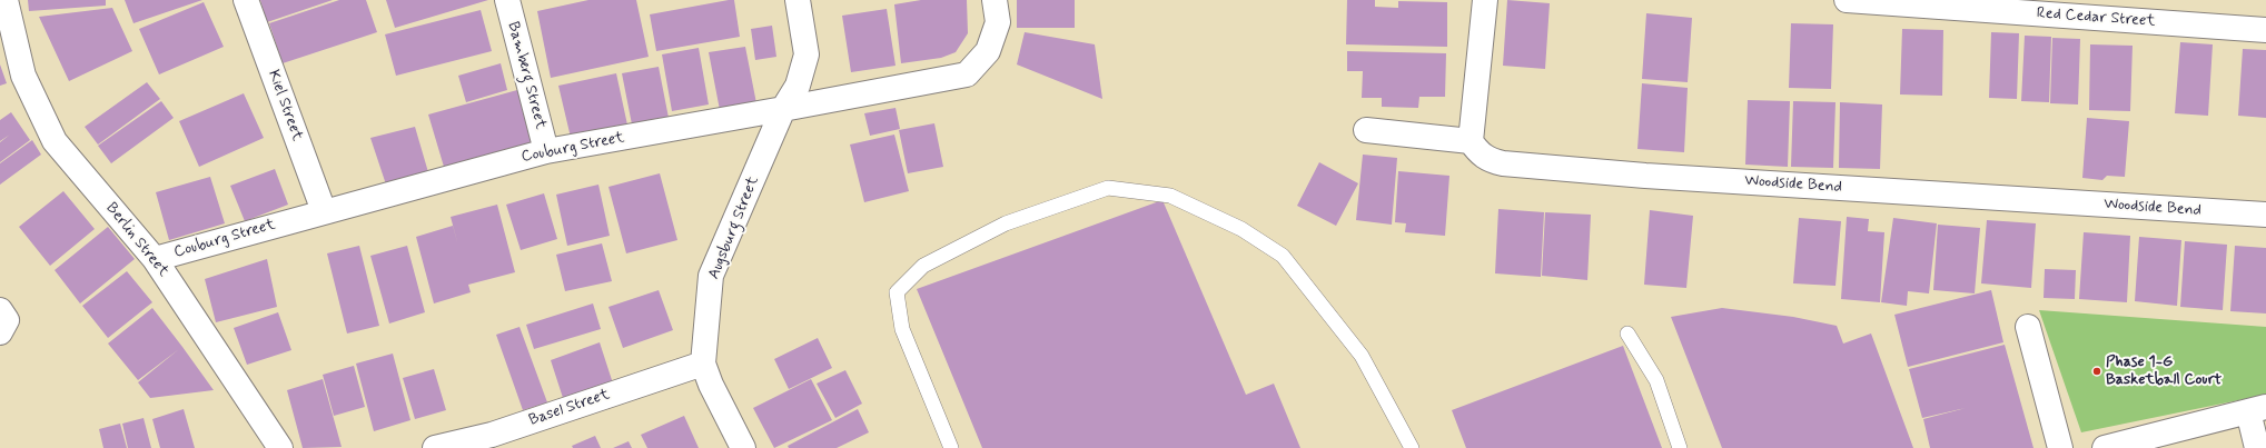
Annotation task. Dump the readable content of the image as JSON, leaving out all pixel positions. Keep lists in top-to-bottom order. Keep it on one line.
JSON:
{"streets":{"street":["Red Cedar Street","Bamberg Street","Kiel Street","Couburg Street","Woodside Bend","Augsburg Street","Berlin Street","Basel Street"]},"crossings":[["Bamberg Street","Couburg Street"],["Kiel Street","Couburg Street"],["Couburg Street","Augsburg Street"],["Couburg Street","Berlin Street"],["Augsburg Street","Basel Street"]],"places":["Phase 1-G Basketball Court"]}
